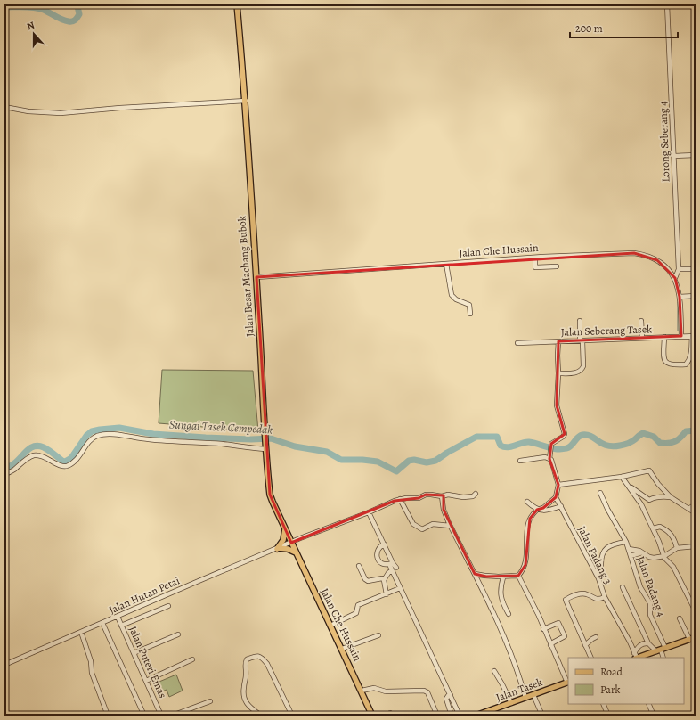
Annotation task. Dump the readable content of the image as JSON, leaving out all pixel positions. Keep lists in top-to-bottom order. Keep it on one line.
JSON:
{"streets":{"main road":["Jalan Che Hussain","Jalan Besar Machang Bubok","Jalan Tasek"],"street":["Lorong Seberang 4","Jalan Seberang Tasek","Jalan Padang 3","Jalan Padang 4","Jalan Hutan Petai","Jalan Puteri Emas"]},"crossings":[["Lorong Seberang 4","Jalan Che Hussain"],["Jalan Che Hussain","Jalan Besar Machang Bubok"],["Jalan Che Hussain","Jalan Seberang Tasek"],["Jalan Che Hussain","Jalan Hutan Petai"],["Jalan Besar Machang Bubok","Jalan Hutan Petai"],["Jalan Hutan Petai","Jalan Puteri Emas"]],"water":["Sungai Tasek Cempedak"],"legend":["Road","Park"],"scale_bar":"200 m","north":"top"}
